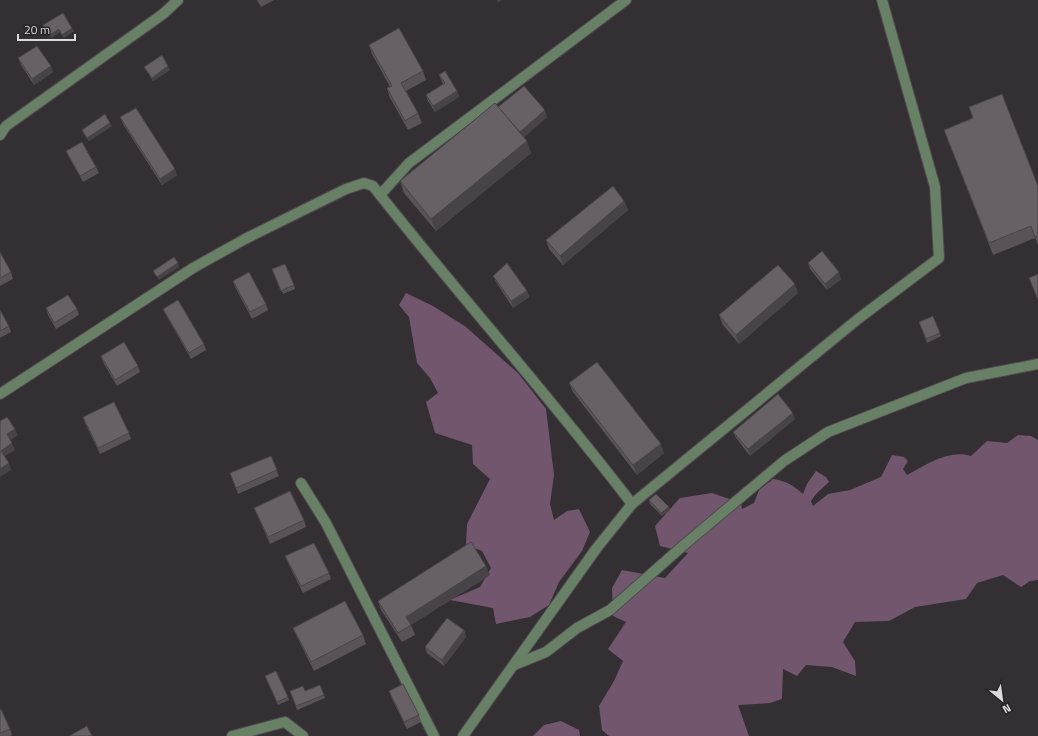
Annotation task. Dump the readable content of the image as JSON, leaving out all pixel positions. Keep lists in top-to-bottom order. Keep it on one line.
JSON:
{"scale_bar":"20 m","north":"bottom right"}
